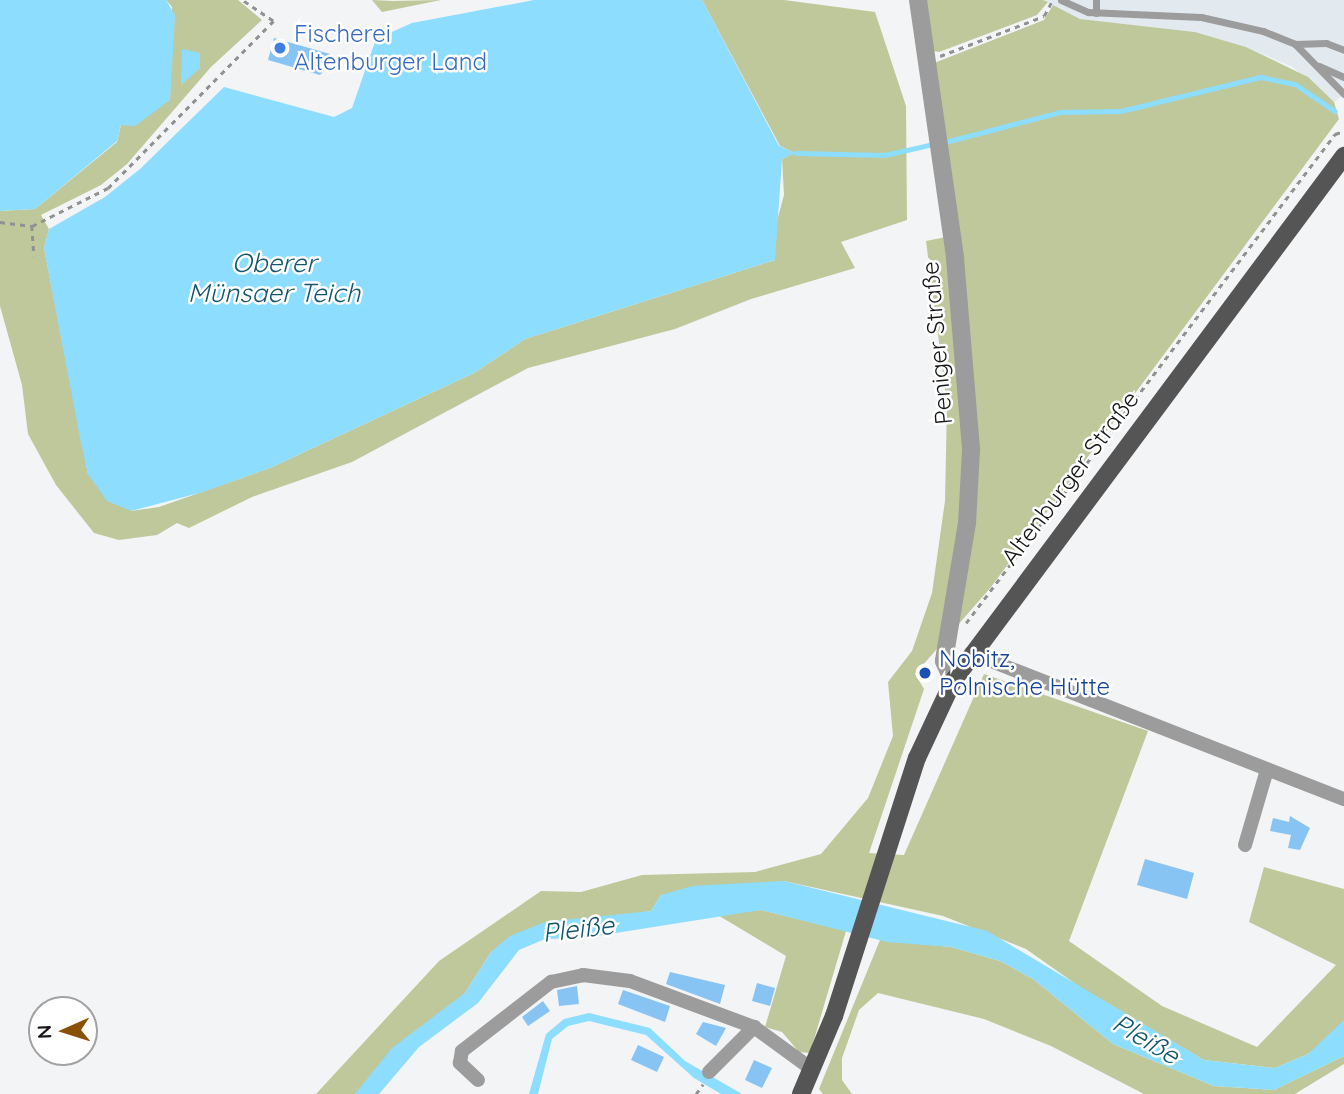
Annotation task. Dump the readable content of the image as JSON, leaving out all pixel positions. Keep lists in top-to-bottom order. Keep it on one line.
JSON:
{"streets":{"main road":["Altenburger Straße"],"street":["Peniger Straße"]},"crossings":[["Peniger Straße","Altenburger Straße"]],"water":["Oberer Münsaer Teich","Pleiße"],"places":["Fischerei Altenburger Land","Nobitz, Polnische Hütte"],"north":"left"}
